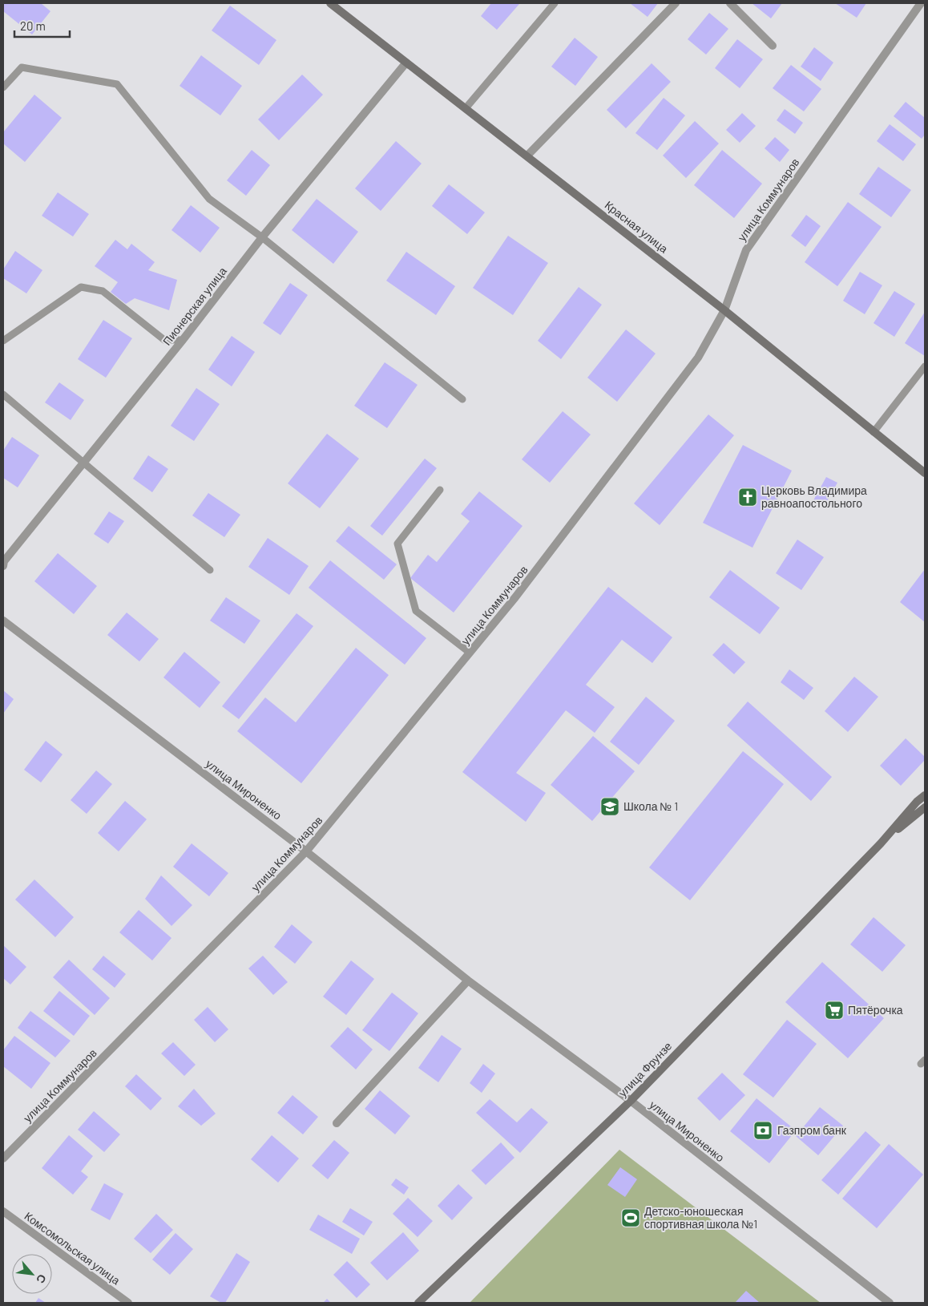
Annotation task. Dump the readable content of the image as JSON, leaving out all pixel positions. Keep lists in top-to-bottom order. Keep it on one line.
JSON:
{"streets":{"main road":["Красная улица","улица Фрунзе"],"street":["улица Коммунаров","Пионерская улица","улица Мироненко","Комсомольская улица"]},"crossings":[["улица Коммунаров","Красная улица"],["улица Коммунаров","улица Мироненко"],["Красная улица","Пионерская улица"],["улица Мироненко","улица Фрунзе"]],"places":{"church":["Церковь Владимира равноапостольного"],"school or university":["Школа № 1"],"supermarket":["Пятёрочка"],"bank":["Газпром банк"],"sports":["Детско-юношеская спортивная школа №1"]},"scale_bar":"20 m","north":"bottom right"}
